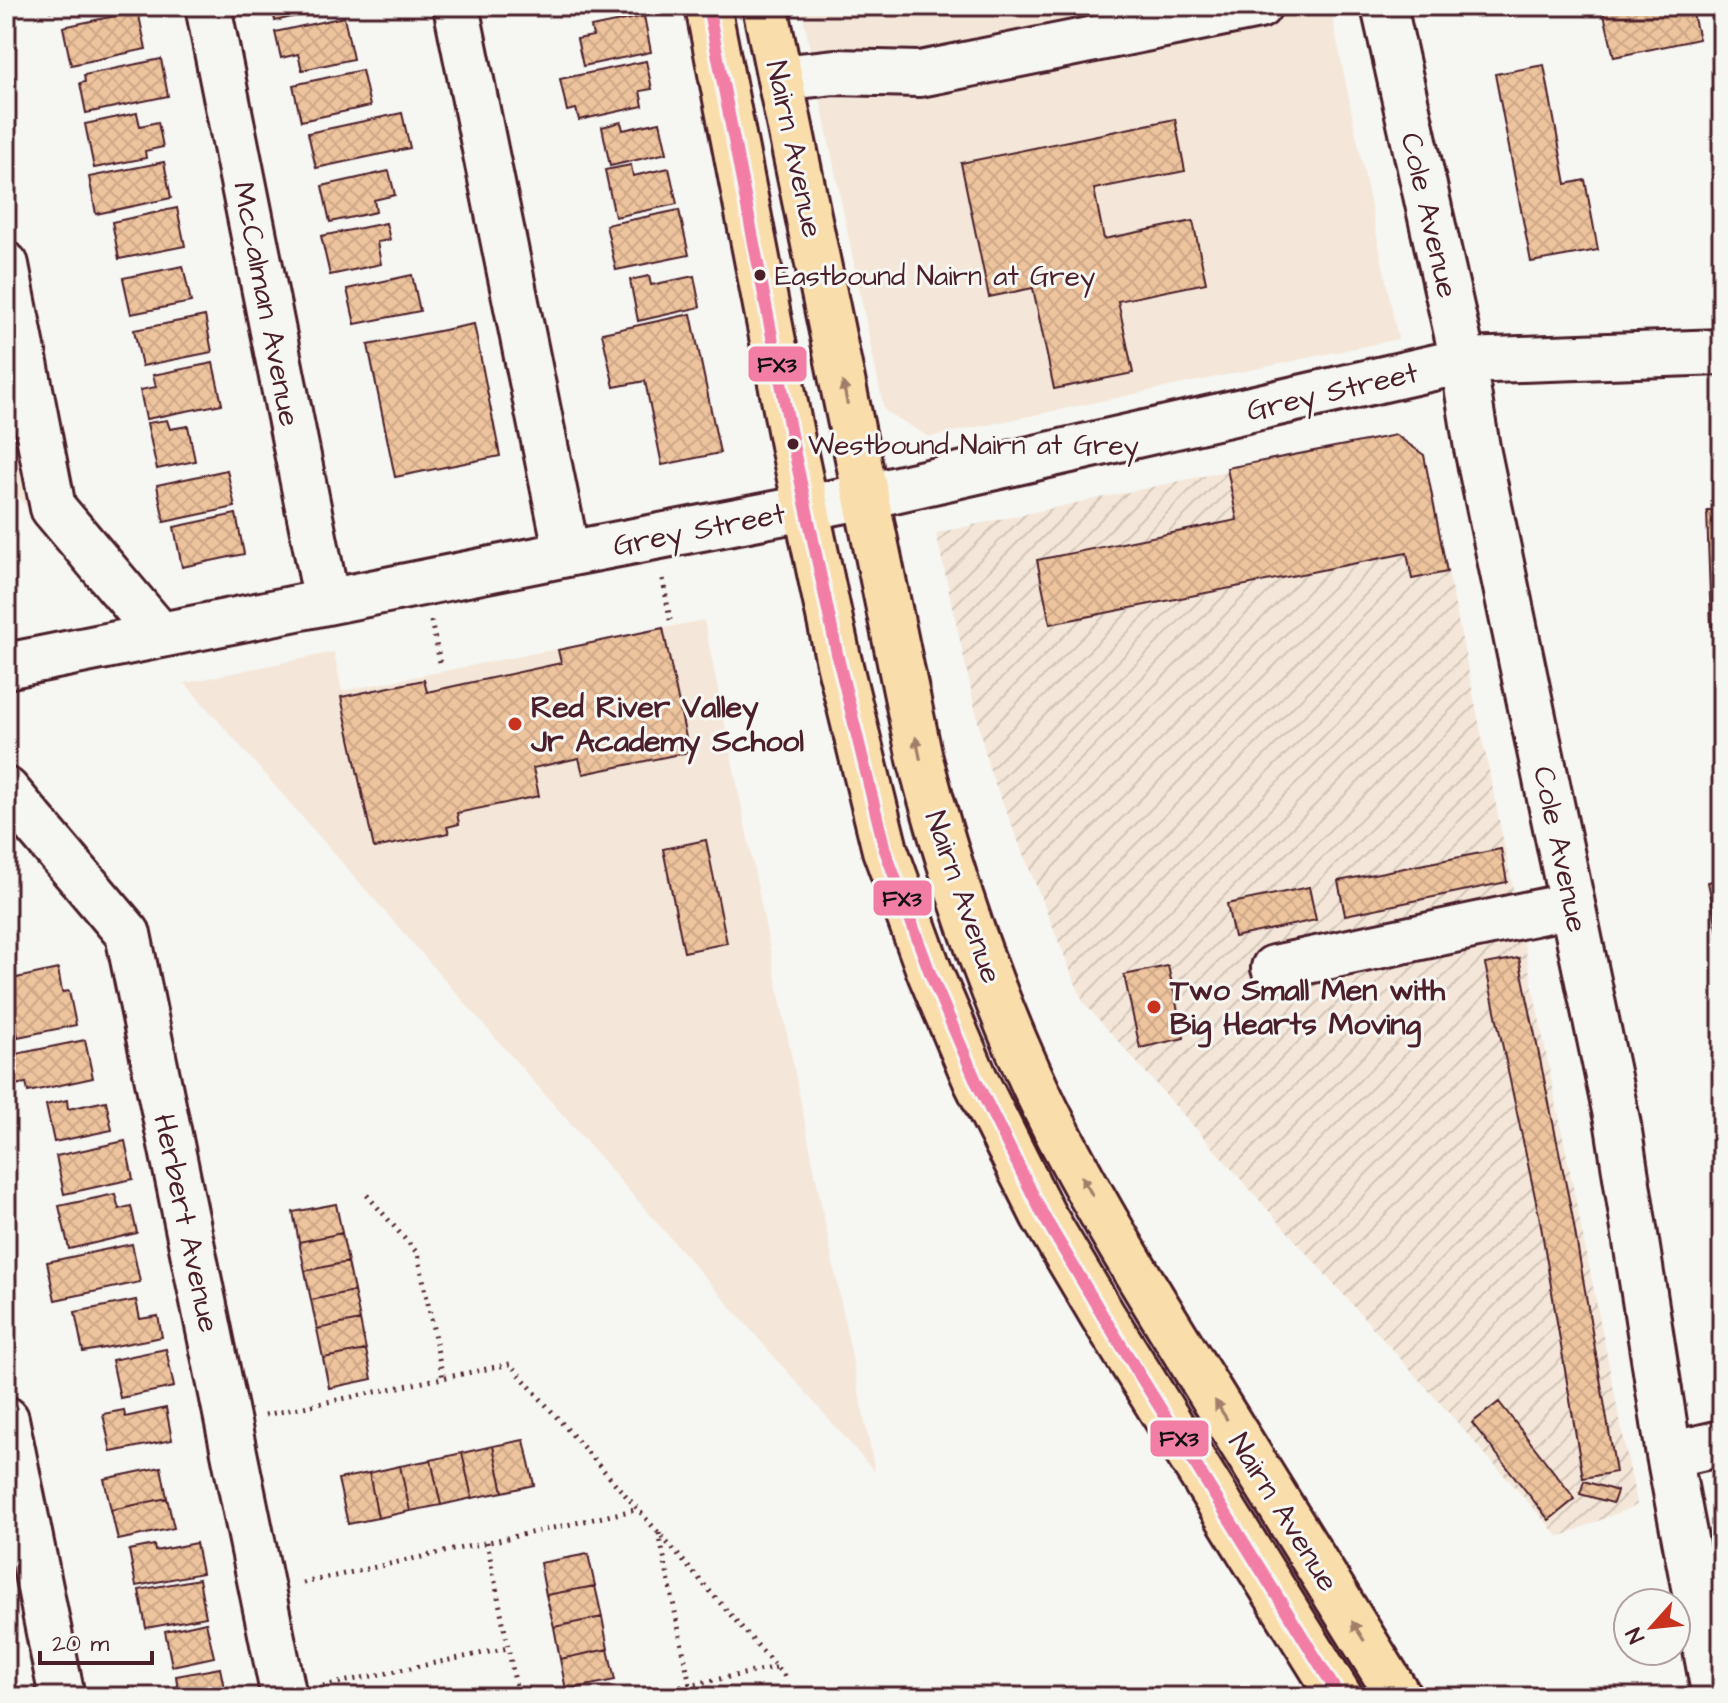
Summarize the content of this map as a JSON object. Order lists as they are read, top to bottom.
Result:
{
  "streets": {
    "main road": ["Nairn Avenue"],
    "street": [
      "Cole Avenue",
      "McCalman Avenue",
      "Grey Street",
      "Herbert Avenue"
    ]
  },
  "crossings": [
    ["Nairn Avenue", "Grey Street"],
    ["Cole Avenue", "Grey Street"],
    ["McCalman Avenue", "Grey Street"]
  ],
  "places": [
    "Eastbound Nairn at Grey",
    "Westbound Nairn at Grey",
    "Red River Valley Jr Academy School",
    "Two Small Men with Big Hearts Moving"
  ],
  "lines": ["transit line FX3"],
  "scale_bar": "20 m",
  "north": "bottom left"
}
